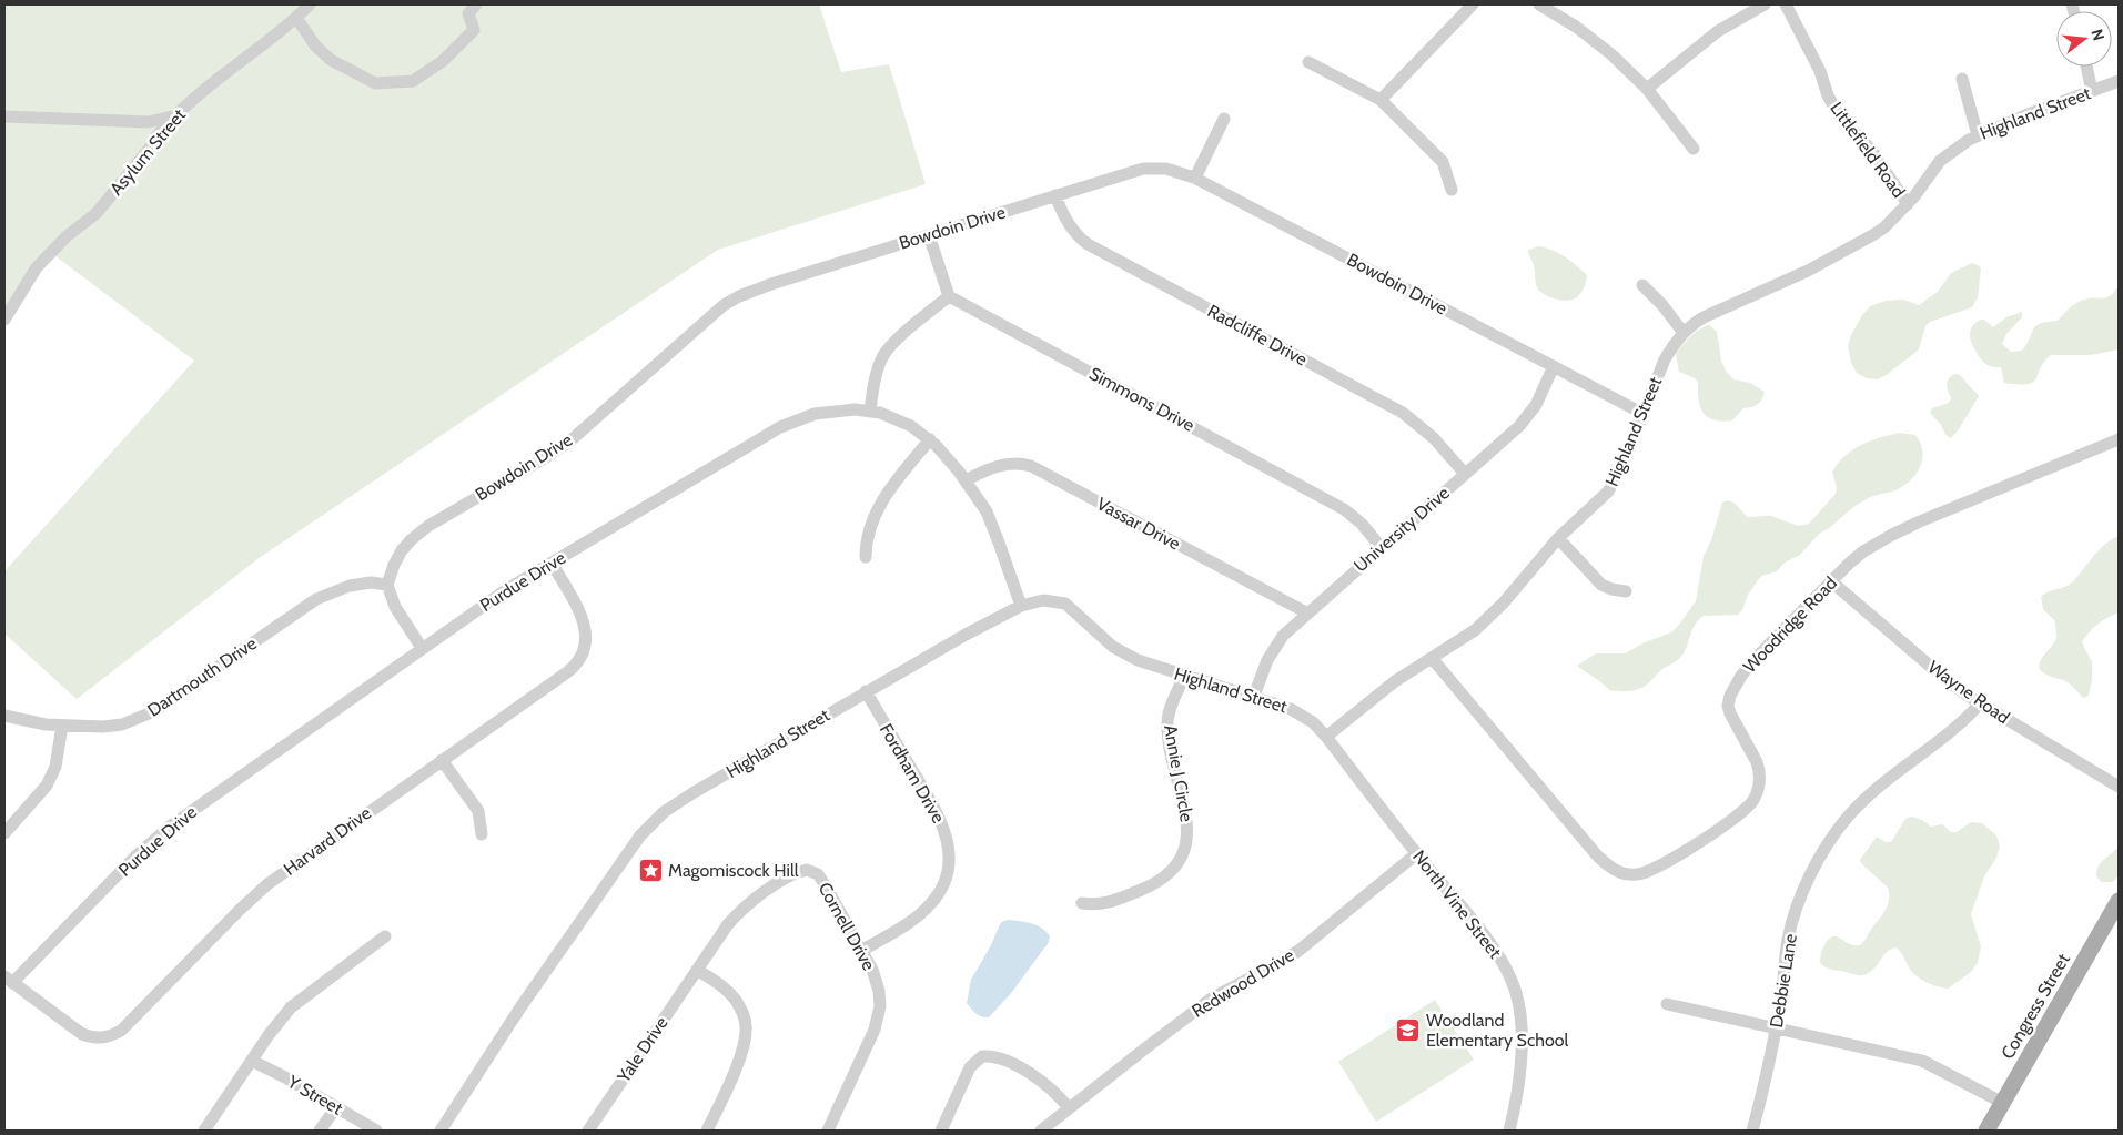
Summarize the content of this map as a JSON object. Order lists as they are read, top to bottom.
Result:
{
  "streets": {
    "main road": ["Congress Street"],
    "street": [
      "Highland Street",
      "Littlefield Road",
      "Asylum Street",
      "Bowdoin Drive",
      "Radcliffe Drive",
      "Simmons Drive",
      "Vassar Drive",
      "University Drive",
      "Purdue Drive",
      "Woodridge Road",
      "Dartmouth Drive",
      "Wayne Road",
      "Fordham Drive",
      "Annie J Circle",
      "Harvard Drive",
      "North Vine Street",
      "Cornell Drive",
      "Debbie Lane",
      "Redwood Drive",
      "Yale Drive",
      "Y Street"
    ]
  },
  "crossings": [
    ["Highland Street", "Littlefield Road"],
    ["Highland Street", "Bowdoin Drive"],
    ["Highland Street", "University Drive"],
    ["Highland Street", "Purdue Drive"],
    ["Highland Street", "Woodridge Road"],
    ["Highland Street", "Fordham Drive"],
    ["Highland Street", "Annie J Circle"],
    ["Highland Street", "North Vine Street"],
    ["Bowdoin Drive", "Radcliffe Drive"],
    ["Bowdoin Drive", "University Drive"],
    ["Bowdoin Drive", "Dartmouth Drive"],
    ["Radcliffe Drive", "University Drive"],
    ["Simmons Drive", "University Drive"],
    ["Vassar Drive", "University Drive"],
    ["Vassar Drive", "Purdue Drive"],
    ["Purdue Drive", "Harvard Drive"],
    ["Woodridge Road", "Wayne Road"],
    ["Wayne Road", "Debbie Lane"],
    ["Fordham Drive", "Cornell Drive"],
    ["North Vine Street", "Redwood Drive"],
    ["Cornell Drive", "Yale Drive"]
  ],
  "places": {
    "place": ["Magomiscock Hill"],
    "school or university": ["Woodland Elementary School"]
  },
  "north": "right"
}
